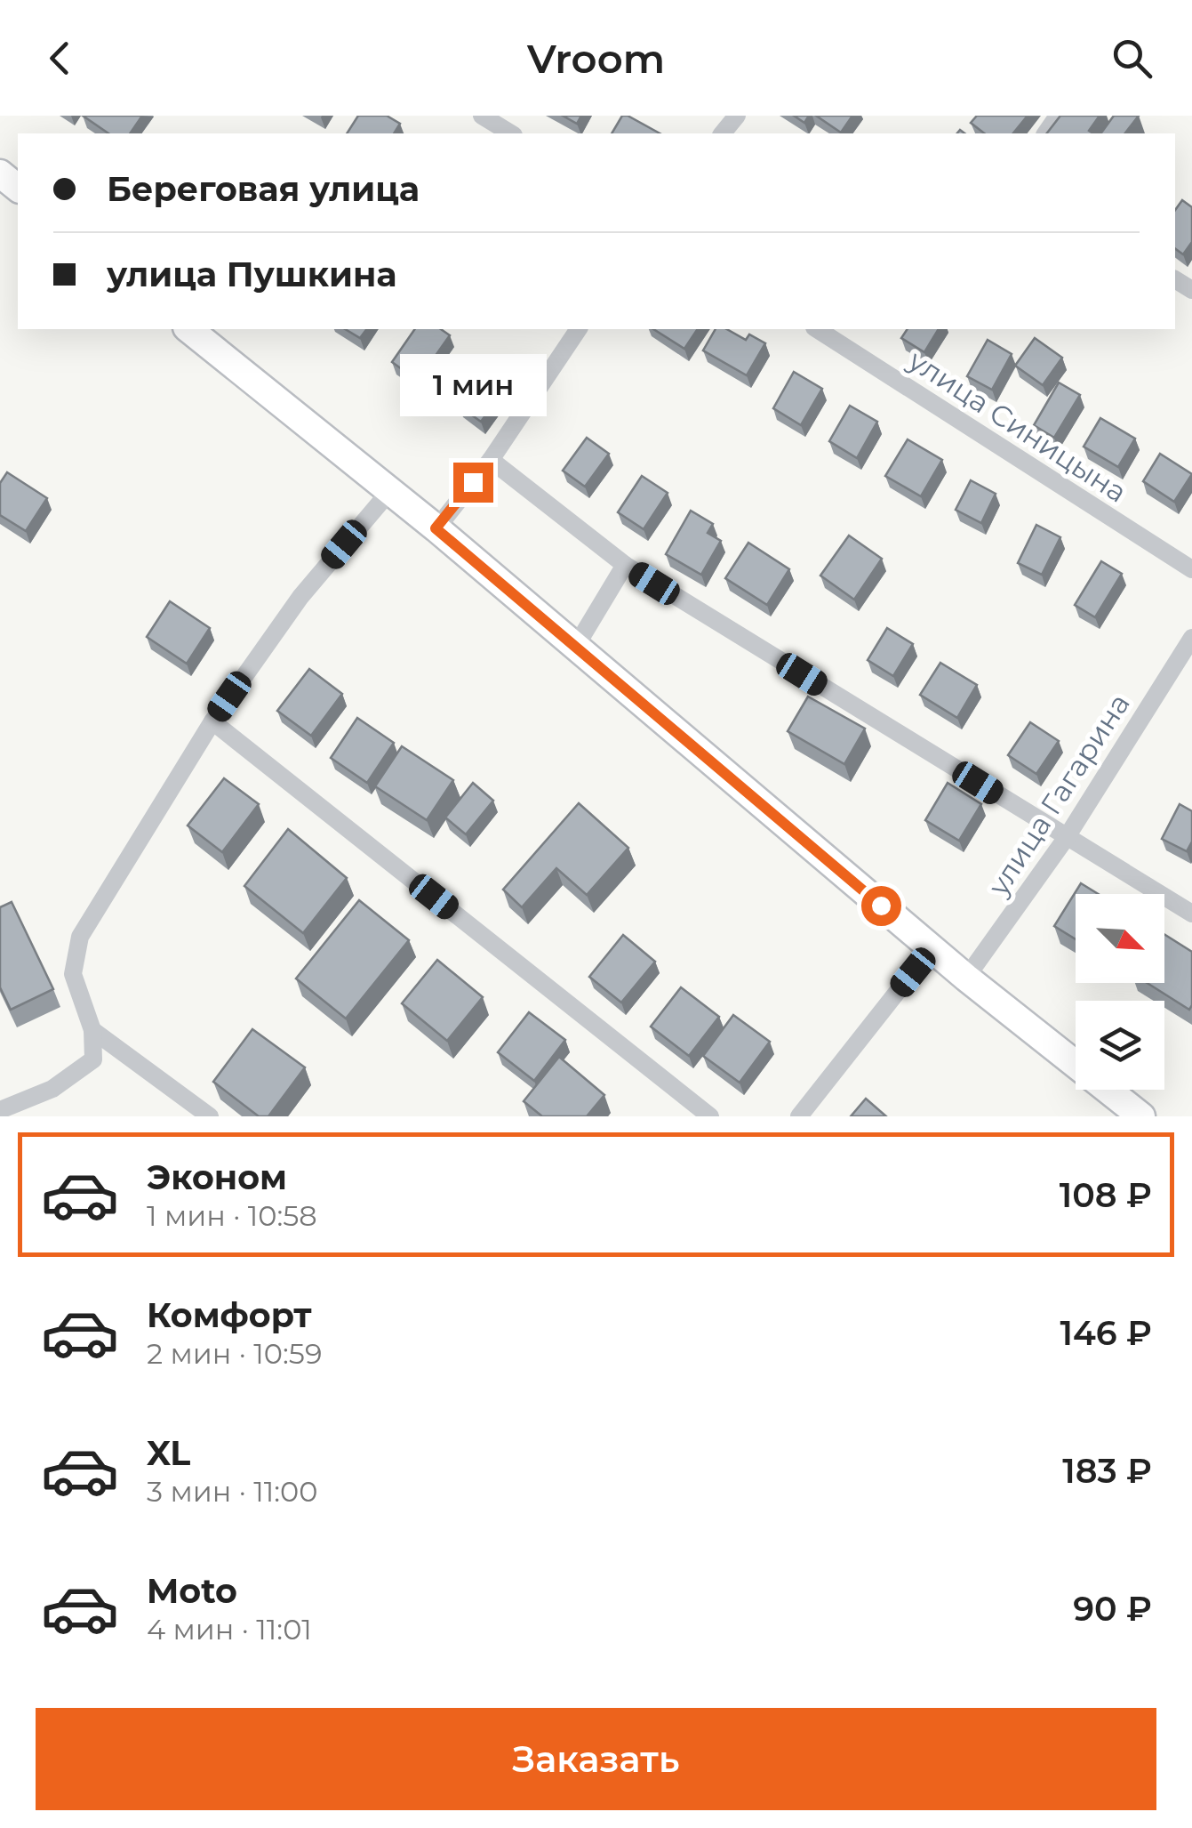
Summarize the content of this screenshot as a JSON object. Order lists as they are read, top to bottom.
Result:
{
  "streets": {
    "street": ["улица Синицына", "улица Гагарина"]
  },
  "north": "bottom right",
  "page": {
    "header": "Vroom",
    "banner": ["Береговая улица", "улица Пушкина"],
    "bubble": "1 мин",
    "list": [
      {
        "name": "Эконом",
        "note": "1 мин · 10:58",
        "value": "108 ₽"
      },
      {
        "name": "Комфорт",
        "note": "2 мин · 10:59",
        "value": "146 ₽"
      },
      {
        "name": "XL",
        "note": "3 мин · 11:00",
        "value": "183 ₽"
      },
      {
        "name": "Moto",
        "note": "4 мин · 11:01",
        "value": "90 ₽"
      }
    ],
    "buttons": "Заказать"
  }
}
